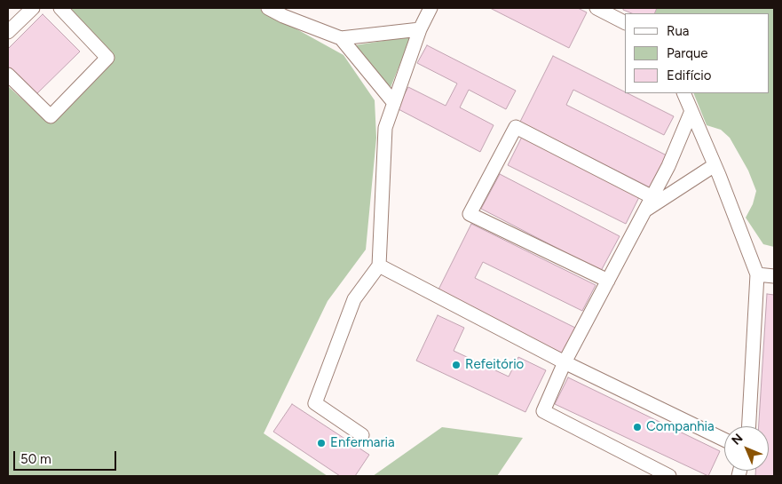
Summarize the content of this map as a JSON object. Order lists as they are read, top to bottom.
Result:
{
  "places": ["Refeitório", "Companhia", "Enfermaria"],
  "legend": ["Rua", "Parque", "Edifício"],
  "scale_bar": "50 m",
  "north": "top left"
}
